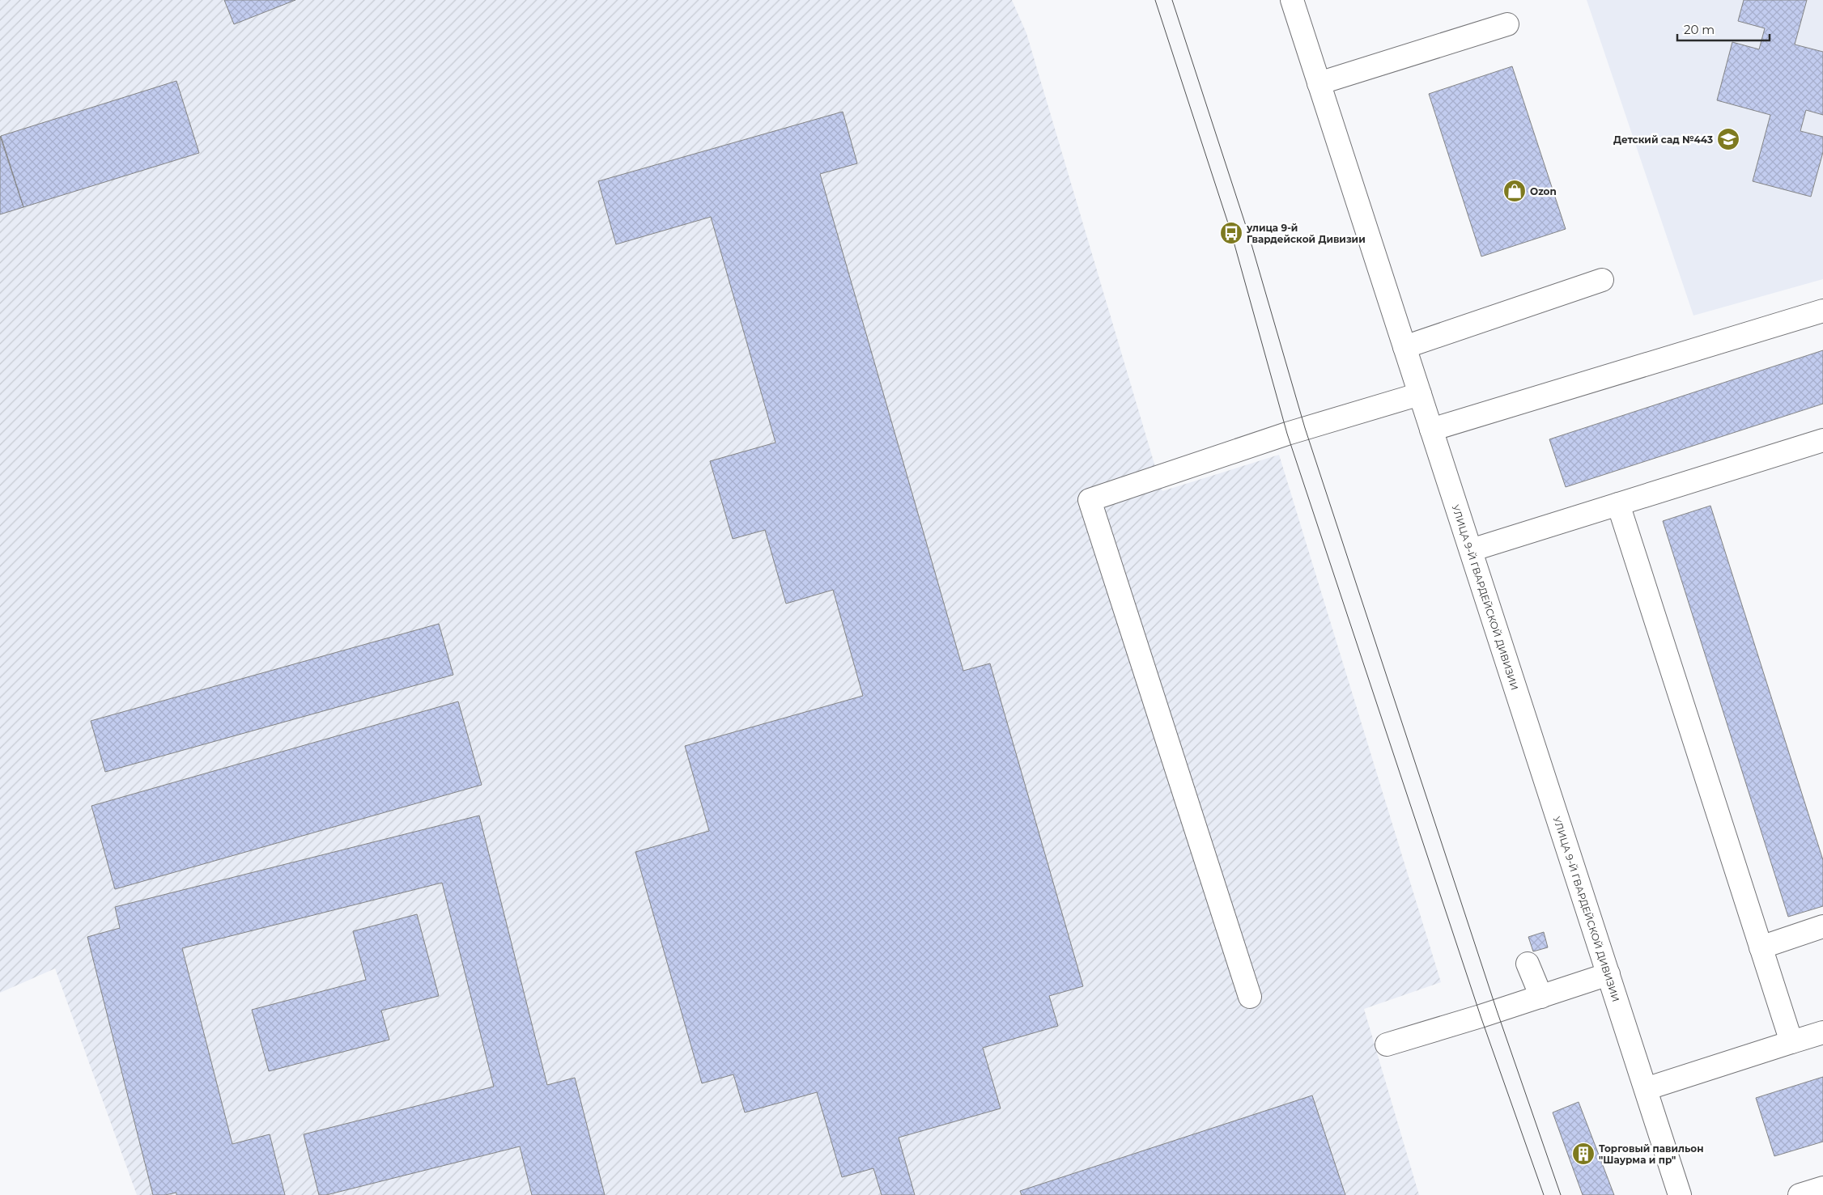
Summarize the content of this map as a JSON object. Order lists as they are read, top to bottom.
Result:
{
  "streets": {
    "street": ["УЛИЦА 9-Й ГВАРДЕЙСКОЙ ДИВИЗИИ"]
  },
  "places": {
    "school or university": ["Детский сад №443"],
    "shop": ["Ozon"],
    "bus stop": ["улица 9-й Гвардейской Дивизии"],
    "building": ["Торговый павильон \"Шаурма и пр\""]
  },
  "scale_bar": "20 m"
}
